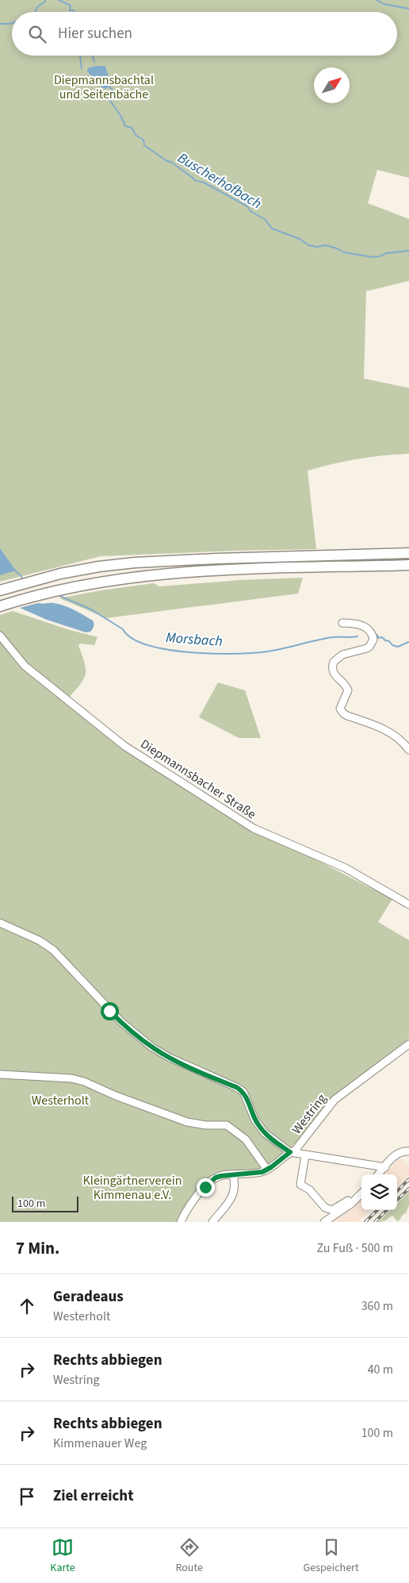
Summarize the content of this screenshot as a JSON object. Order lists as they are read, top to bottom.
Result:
{
  "streets": {
    "street": ["Diepmannsbacher Straße", "Westring"]
  },
  "water": ["Buscherhofbach", "Morsbach"],
  "parks": ["Diepmannsbachtal und Seitenbäche", "Westerholt", "Kleingärtnerverein Kimmenau e.V."],
  "scale_bar": "100 m",
  "north": "top right",
  "page": {
    "search": "Hier suchen",
    "scale": "100 m",
    "heading": ["7 Min.", "Zu Fuß · 500 m"],
    "list": [
      ["Geradeaus", "Westerholt", "360 m"],
      ["Rechts abbiegen", "Westring", "40 m"],
      ["Rechts abbiegen", "Kimmenauer Weg", "100 m"],
      "Ziel erreicht"
    ],
    "nav": ["Karte", "Route", "Gespeichert"]
  }
}
